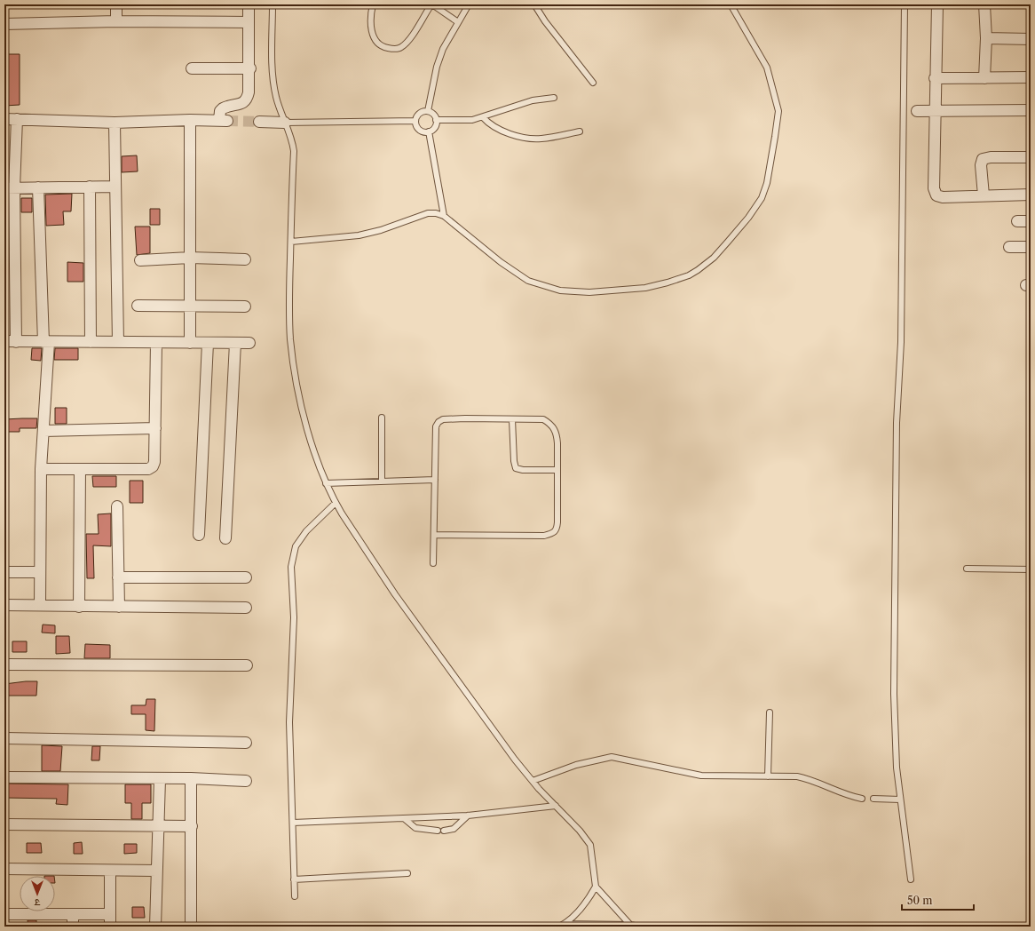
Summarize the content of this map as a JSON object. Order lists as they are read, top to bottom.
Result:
{
  "scale_bar": "50 m",
  "north": "bottom"
}
